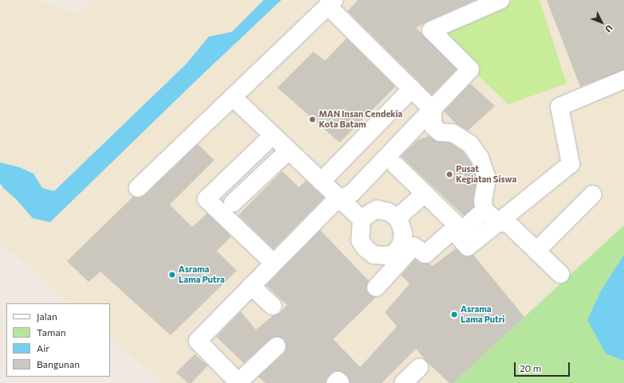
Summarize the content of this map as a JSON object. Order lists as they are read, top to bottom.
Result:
{
  "places": [
    "MAN Insan Cendekia Kota Batam",
    "Pusat Kegiatan Siswa",
    "Asrama Lama Putra",
    "Asrama Lama Putri"
  ],
  "legend": [
    "Jalan",
    "Taman",
    "Air",
    "Bangunan"
  ],
  "scale_bar": "20 m",
  "north": "bottom right"
}
